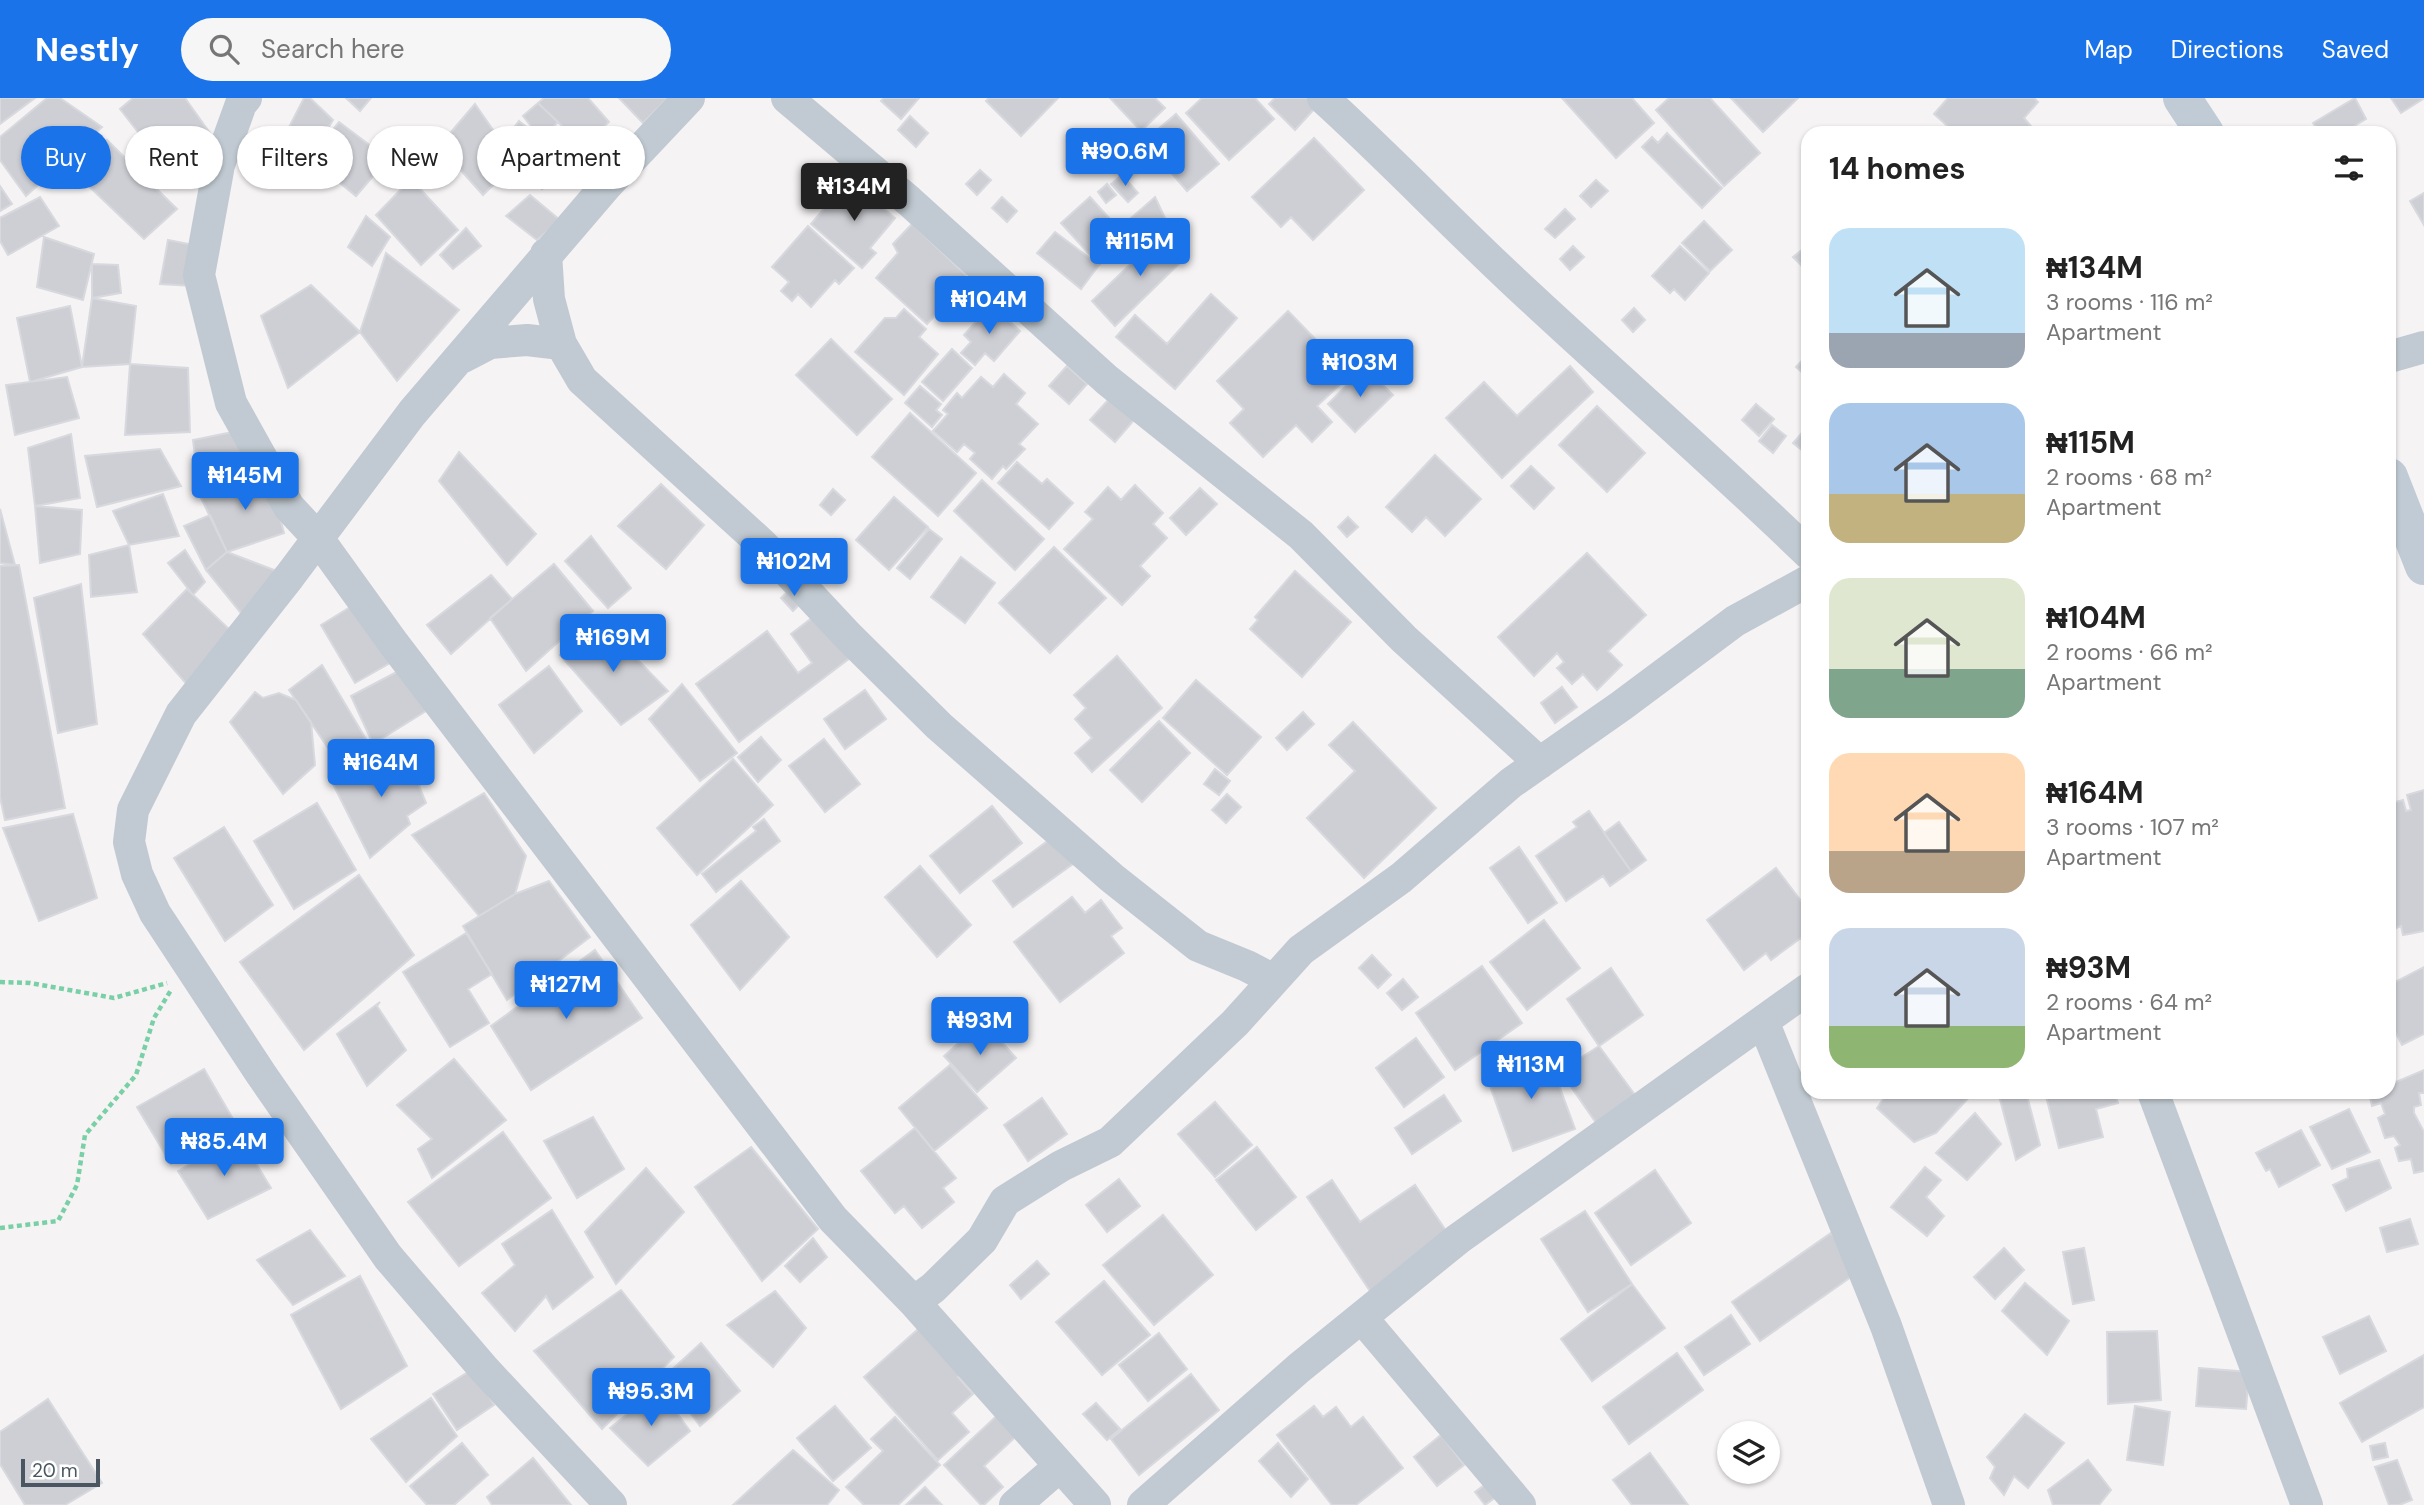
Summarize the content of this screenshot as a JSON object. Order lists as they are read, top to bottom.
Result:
{
  "scale_bar": "20 m",
  "page": {
    "header": "Nestly",
    "search": "Search here",
    "nav": ["Map", "Directions", "Saved"],
    "chip": [
      "Buy",
      "Rent",
      "Filters",
      "New",
      "Apartment"
    ],
    "heading": "14 homes",
    "price": [
      "₦90.6M",
      "₦134M",
      "₦115M",
      "₦104M",
      "₦103M",
      "₦145M",
      "₦102M",
      "₦169M",
      "₦164M",
      "₦127M",
      "₦93M",
      "₦113M",
      "₦85.4M",
      "₦95.3M"
    ],
    "list": [
      {
        "name": "₦134M",
        "note": "3 rooms · 116 m² · Apartment"
      },
      {
        "name": "₦115M",
        "note": "2 rooms · 68 m² · Apartment"
      },
      {
        "name": "₦104M",
        "note": "2 rooms · 66 m² · Apartment"
      },
      {
        "name": "₦164M",
        "note": "3 rooms · 107 m² · Apartment"
      },
      {
        "name": "₦93M",
        "note": "2 rooms · 64 m² · Apartment"
      }
    ],
    "scale": "20 m"
  }
}
